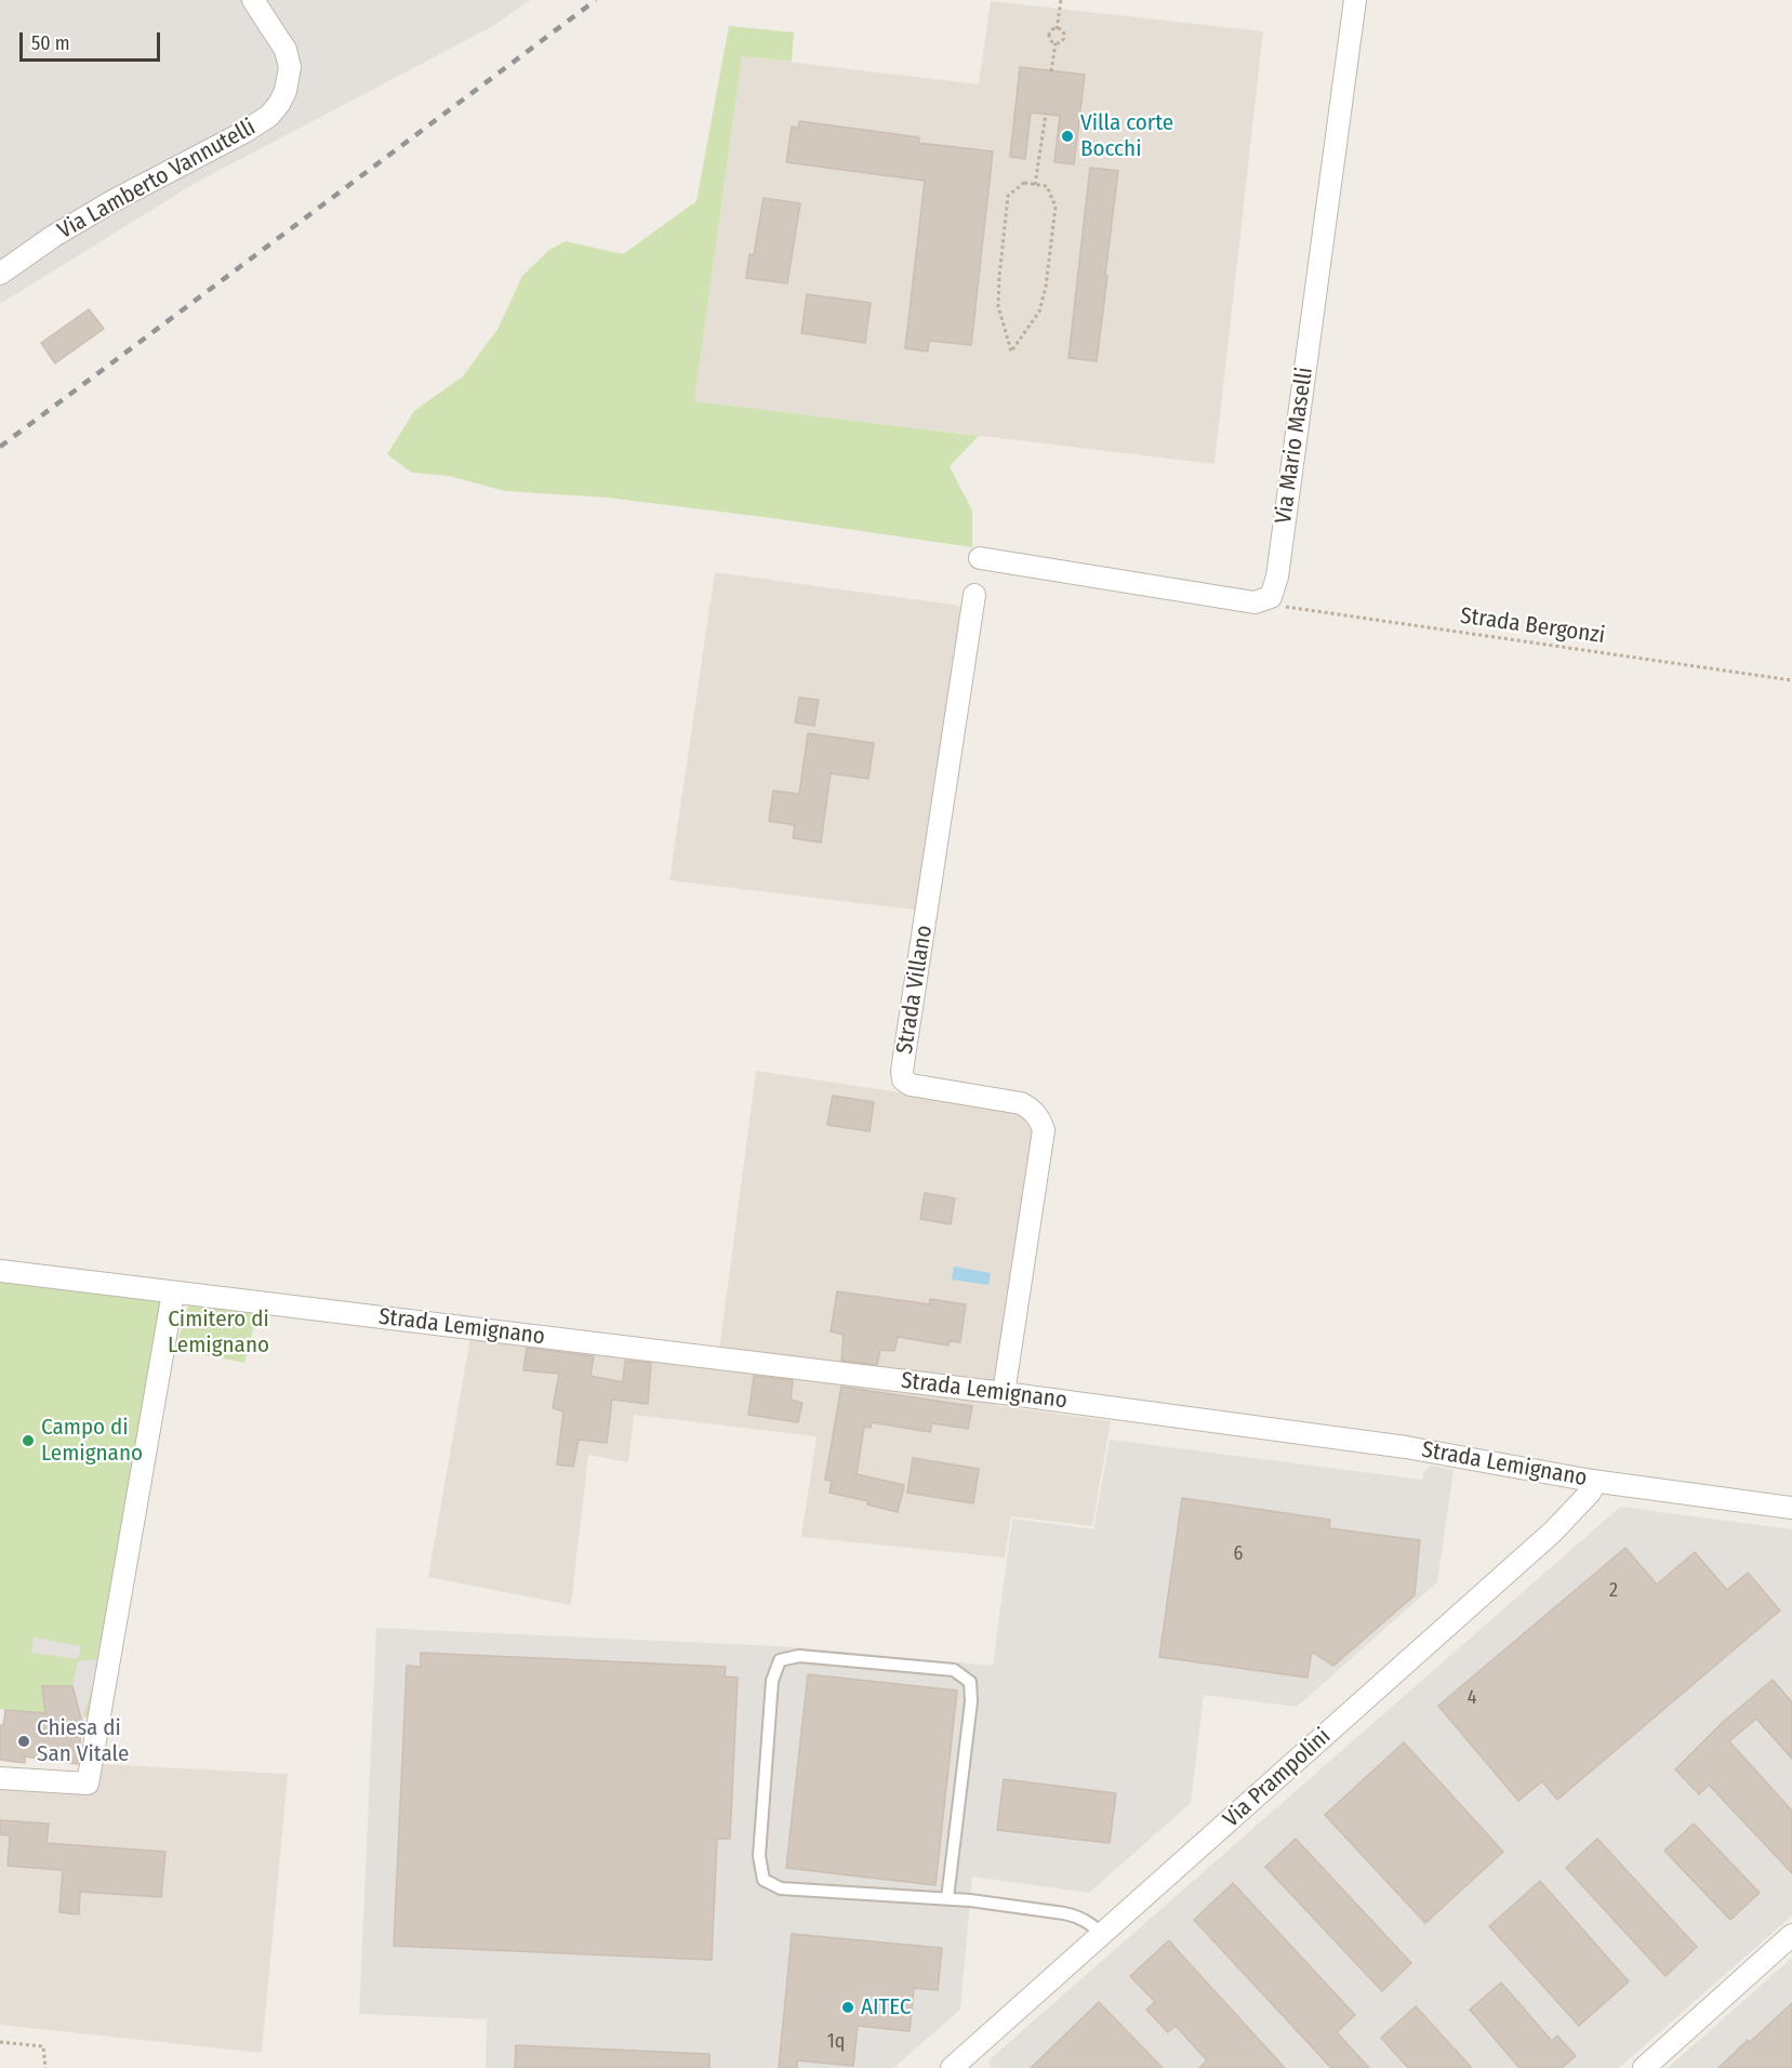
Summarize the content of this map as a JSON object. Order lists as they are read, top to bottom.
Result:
{
  "streets": {
    "street": [
      "Via Lamberto Vannutelli",
      "Via Mario Maselli",
      "Strada Villano",
      "Strada Lemignano",
      "Via Prampolini"
    ],
    "path": ["Strada Bergonzi"]
  },
  "crossings": [
    ["Via Mario Maselli", "Strada Bergonzi"],
    ["Strada Villano", "Strada Lemignano"],
    ["Strada Lemignano", "Via Prampolini"]
  ],
  "parks": ["Cimitero di Lemignano"],
  "places": [
    "Villa corte Bocchi",
    "Campo di Lemignano",
    "Chiesa di San Vitale",
    "AITEC"
  ],
  "house_numbers": [
    "6",
    "2",
    "4",
    "1q"
  ],
  "scale_bar": "50 m"
}
